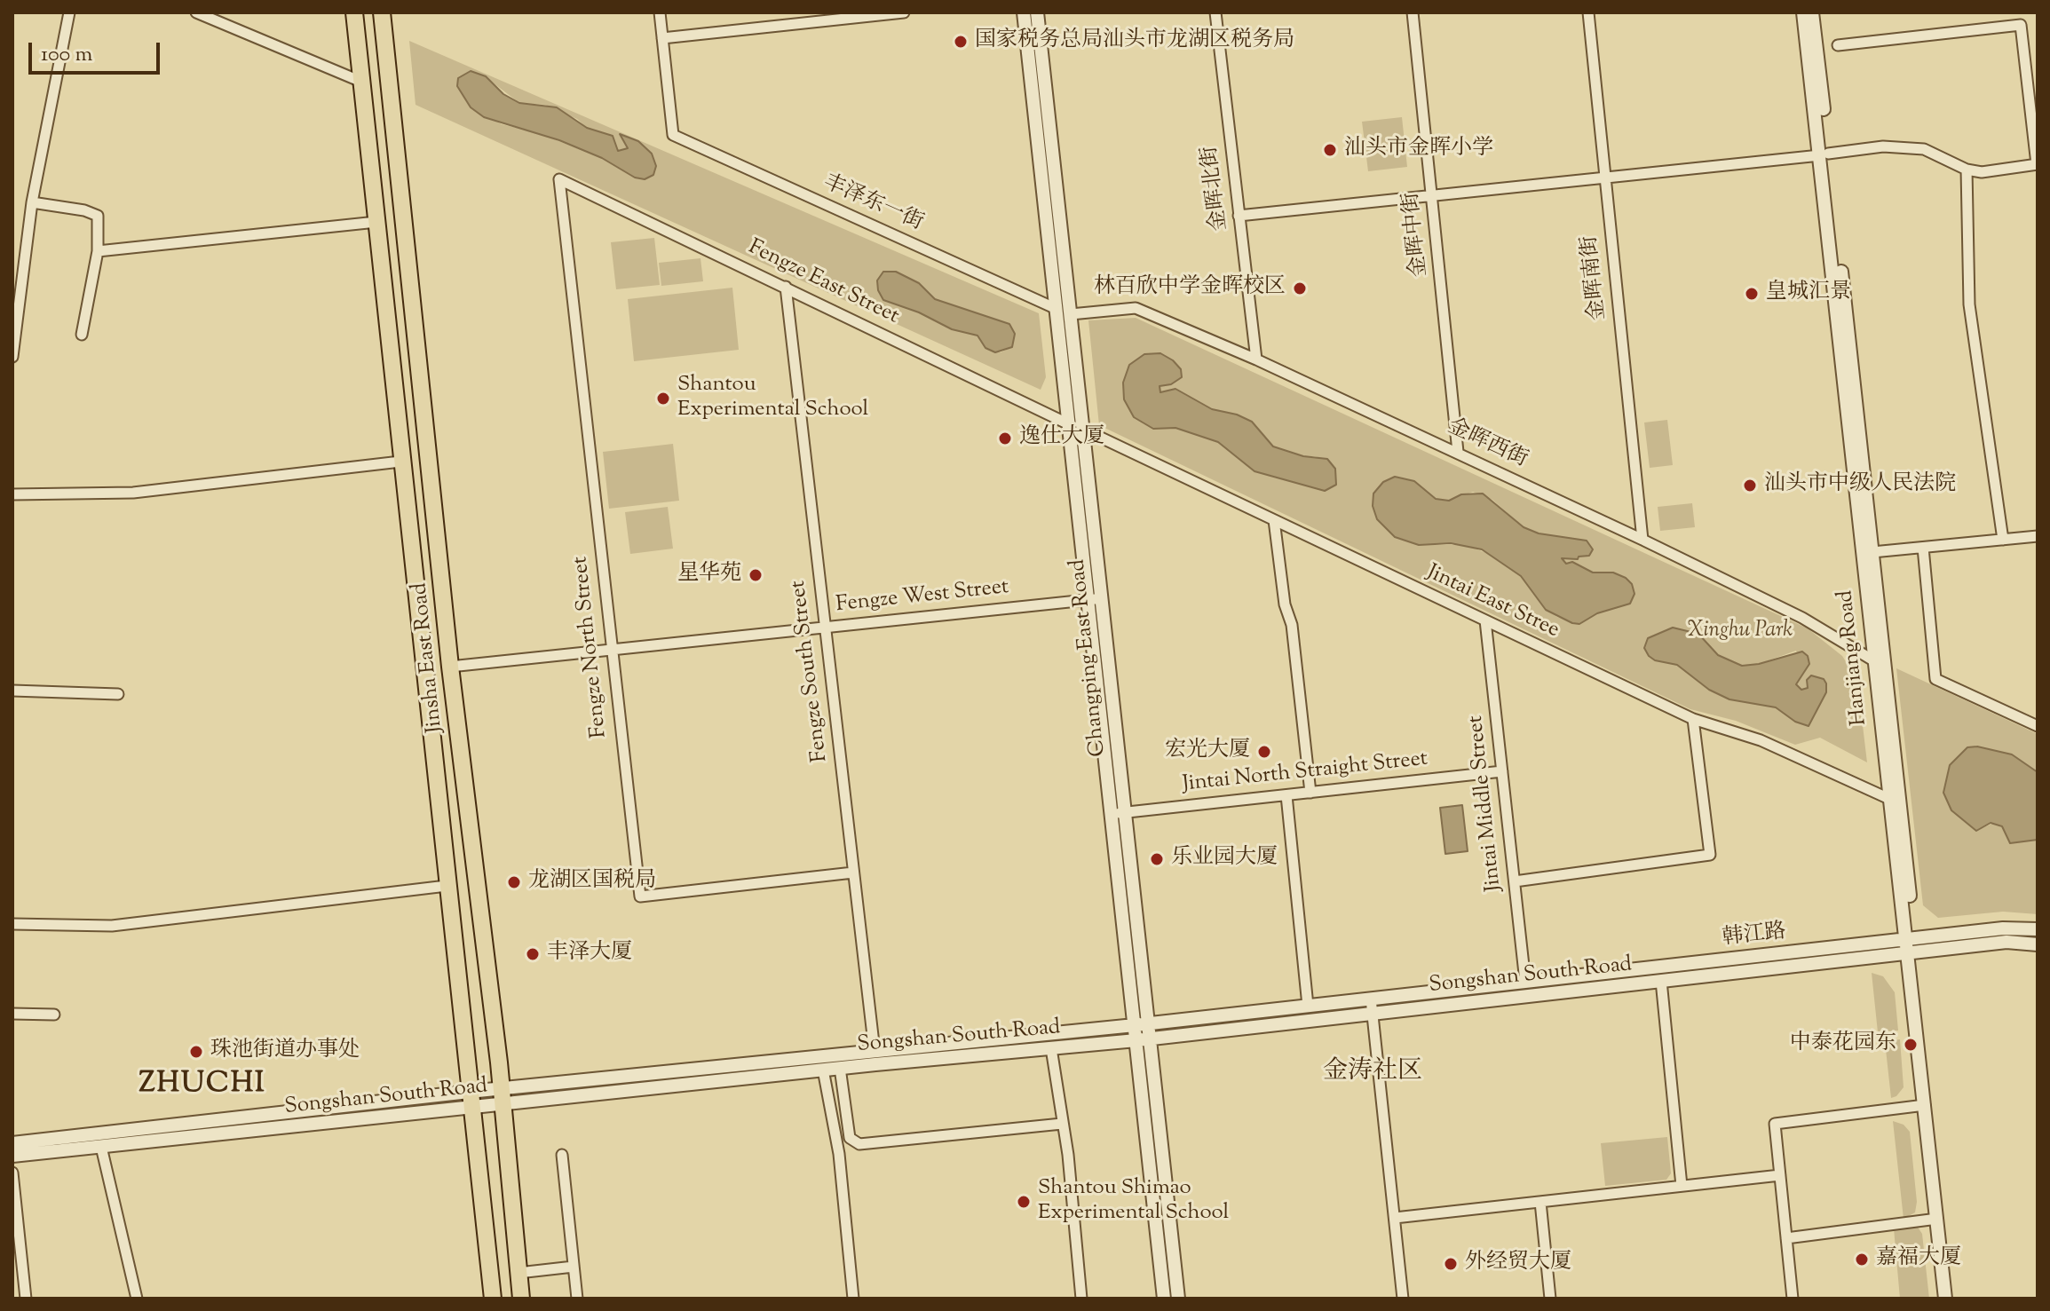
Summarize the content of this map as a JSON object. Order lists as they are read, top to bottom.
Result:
{
  "streets": {
    "main road": ["Jinsha East Road"],
    "street": [
      "金晖北街",
      "丰泽东一街",
      "金晖中街",
      "金晖南街",
      "Fengze East Street",
      "金晖西街",
      "Fengze West Street",
      "Jintai East Stree",
      "Fengze North Street",
      "Changping East Road",
      "Hanjiang Road",
      "Fengze South Street",
      "Jintai North Straight Street",
      "Jintai Middle Street",
      "韩江路",
      "Songshan South Road"
    ]
  },
  "crossings": [
    ["金晖北街", "金晖西街"],
    ["丰泽东一街", "Changping East Road"],
    ["金晖中街", "金晖西街"],
    ["金晖南街", "金晖西街"],
    ["Fengze East Street", "Fengze North Street"],
    ["Fengze East Street", "Changping East Road"],
    ["Fengze East Street", "Fengze South Street"],
    ["金晖西街", "Changping East Road"],
    ["金晖西街", "Hanjiang Road"],
    ["Fengze West Street", "Fengze North Street"],
    ["Fengze West Street", "Jinsha East Road"],
    ["Fengze West Street", "Changping East Road"],
    ["Fengze West Street", "Fengze South Street"],
    ["Jintai East Stree", "Changping East Road"],
    ["Jintai East Stree", "Hanjiang Road"],
    ["Jintai East Stree", "Jintai Middle Street"],
    ["Fengze North Street", "Fengze South Street"],
    ["Jinsha East Road", "Songshan South Road"],
    ["Changping East Road", "Jintai North Straight Street"],
    ["Changping East Road", "Songshan South Road"],
    ["Hanjiang Road", "韩江路"],
    ["Hanjiang Road", "Songshan South Road"],
    ["Fengze South Street", "Songshan South Road"],
    ["Jintai North Straight Street", "Jintai Middle Street"],
    ["Jintai Middle Street", "Songshan South Road"],
    ["韩江路", "Songshan South Road"]
  ],
  "districts": ["金涛社区", "ZHUCHI"],
  "parks": ["Xinghu Park"],
  "places": [
    "国家税务总局汕头市龙湖区税务局",
    "汕头市金晖小学",
    "林百欣中学金晖校区",
    "皇城汇景",
    "Shantou Experimental School",
    "逸仕大厦",
    "汕头市中级人民法院",
    "星华苑",
    "宏光大厦",
    "乐业园大厦",
    "龙湖区国税局",
    "丰泽大厦",
    "中泰花园东",
    "珠池街道办事处",
    "Shantou Shimao Experimental School",
    "嘉福大厦",
    "外经贸大厦"
  ],
  "scale_bar": "100 m"
}
